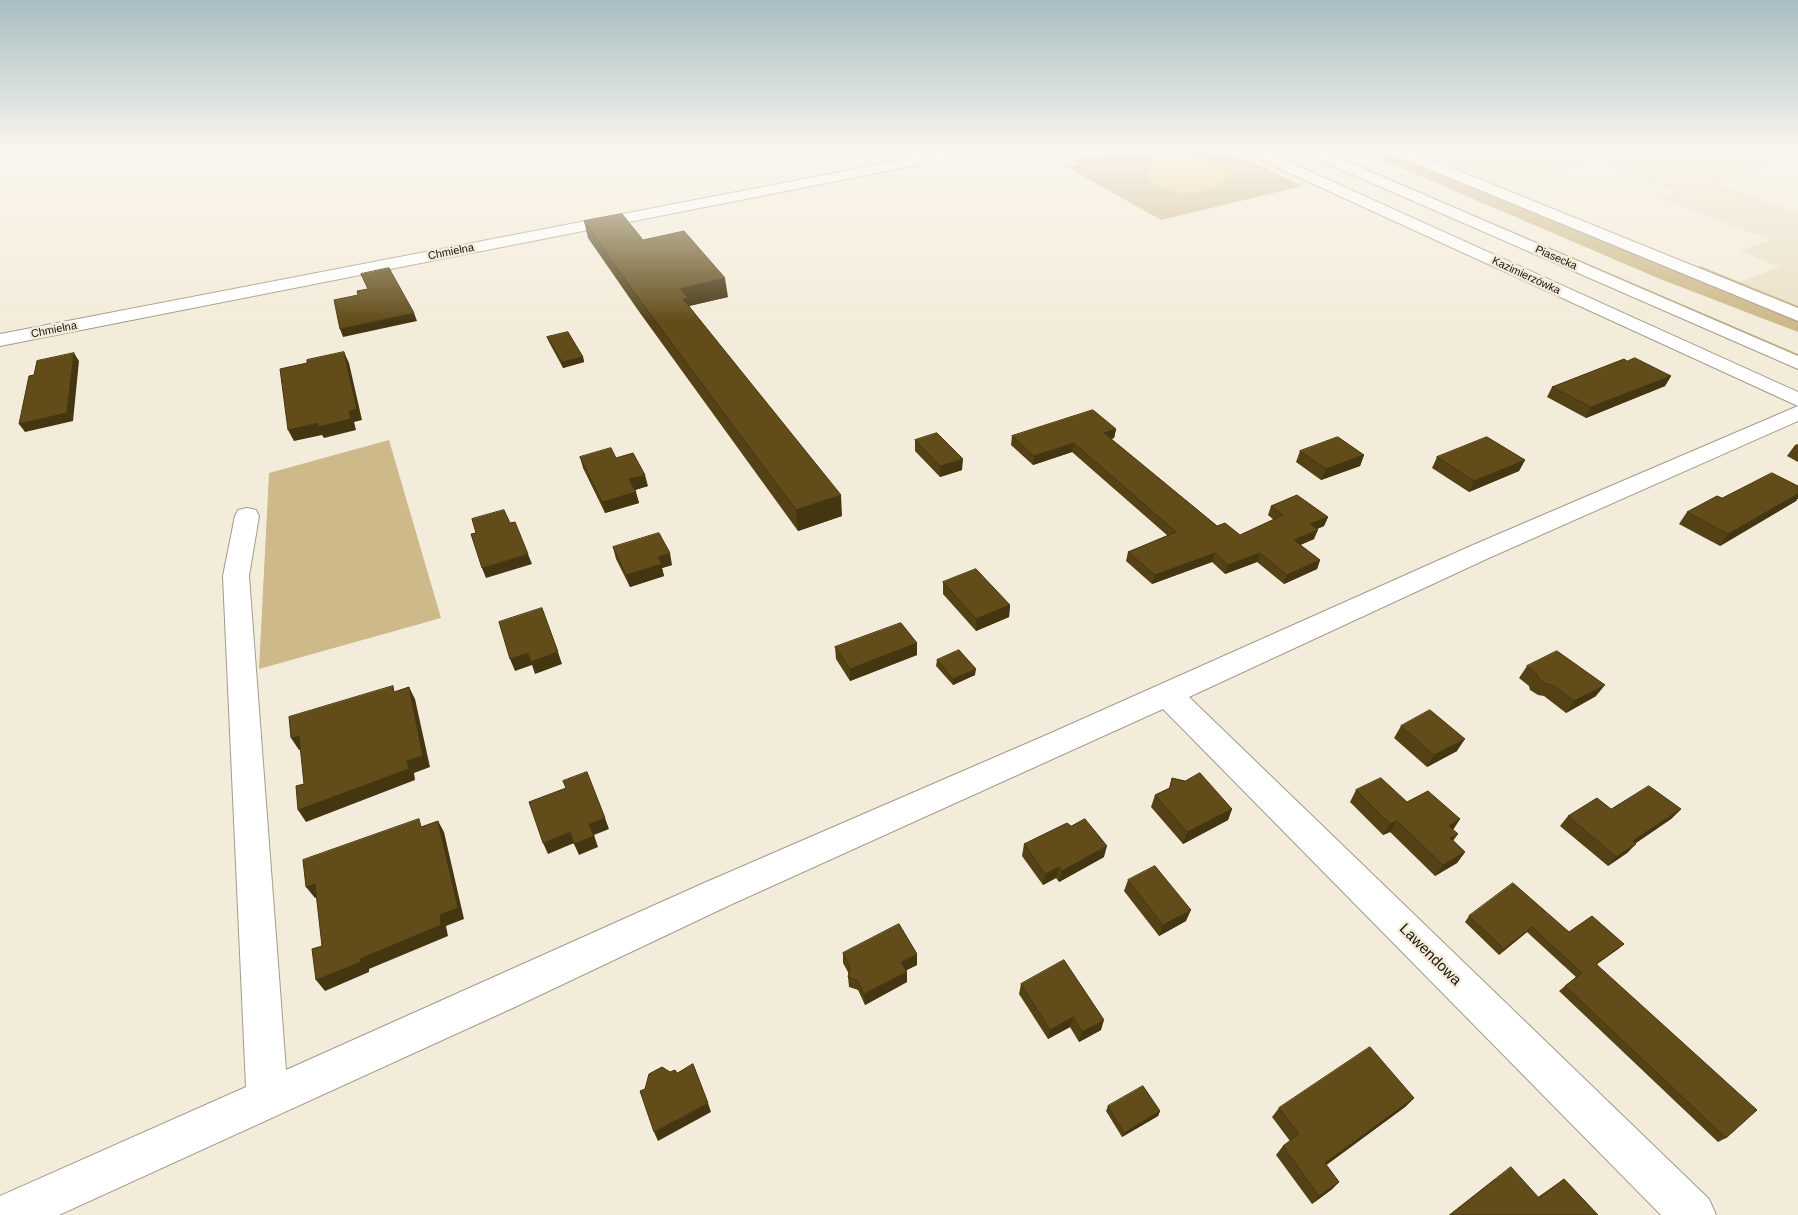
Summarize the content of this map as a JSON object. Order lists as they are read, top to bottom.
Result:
{
  "streets": {
    "main road": [
      "Chmielna",
      "Piasecka",
      "Kazimierzówka",
      "Lawendowa"
    ]
  }
}
